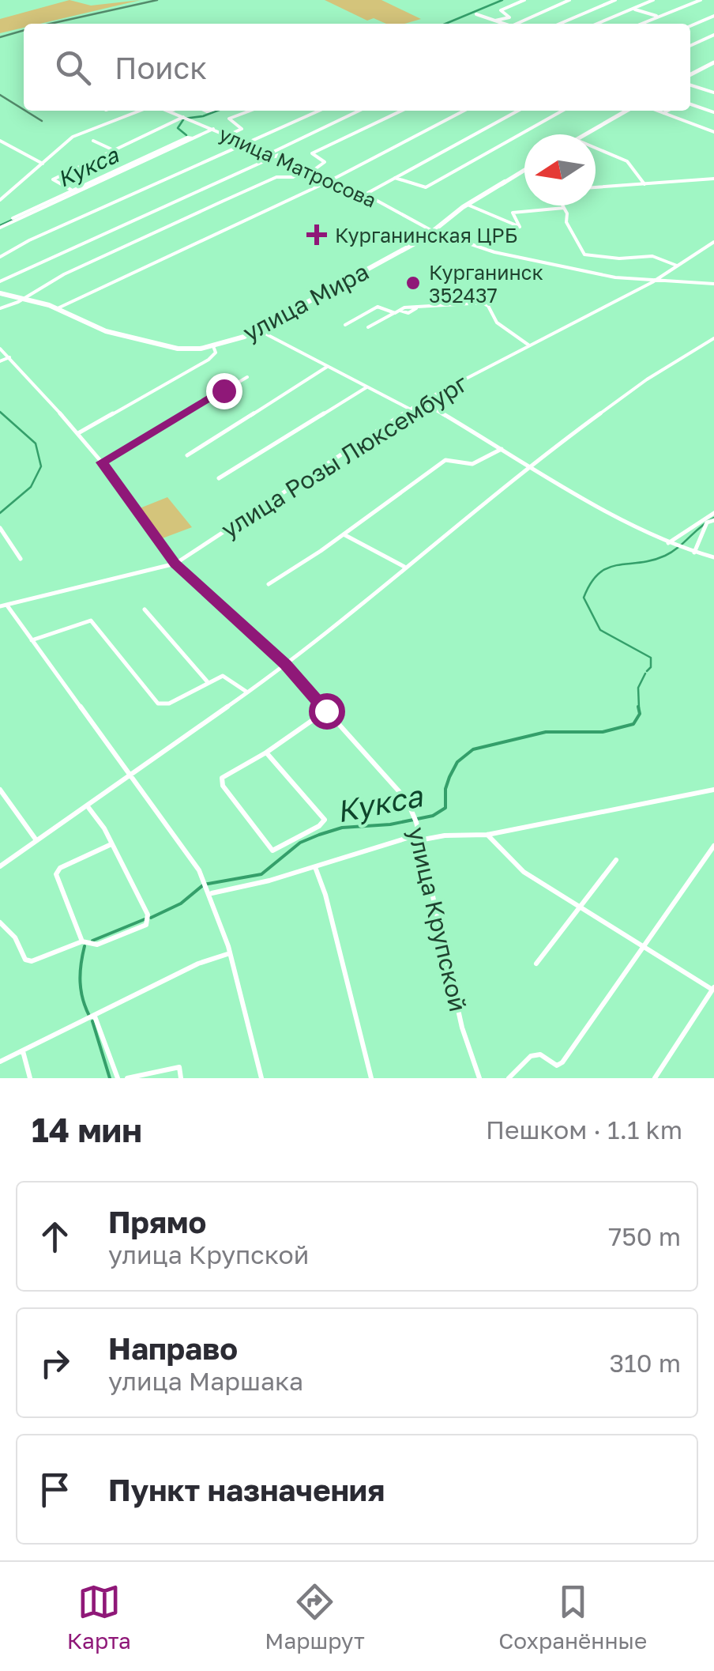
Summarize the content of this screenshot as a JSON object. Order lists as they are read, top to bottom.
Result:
{
  "streets": {
    "main road": ["улица Мира"],
    "street": ["улица Матросова", "улица Розы Люксембург", "улица Крупской"]
  },
  "crossings": [
    ["улица Матросова", "улица Мира"],
    ["улица Матросова", "улица Розы Люксембург"],
    ["улица Мира", "улица Крупской"],
    ["улица Розы Люксембург", "улица Крупской"]
  ],
  "water": ["Кукса"],
  "places": {
    "health": ["Курганинская ЦРБ"],
    "other": ["Курганинск 352437"]
  },
  "north": "left",
  "page": {
    "search": "Поиск",
    "heading": ["14 мин", "Пешком · 1.1 km"],
    "list": [
      ["Прямо", "улица Крупской", "750 m"],
      ["Направо", "улица Маршака", "310 m"],
      "Пункт назначения"
    ],
    "nav": ["Карта", "Маршрут", "Сохранённые"]
  }
}
